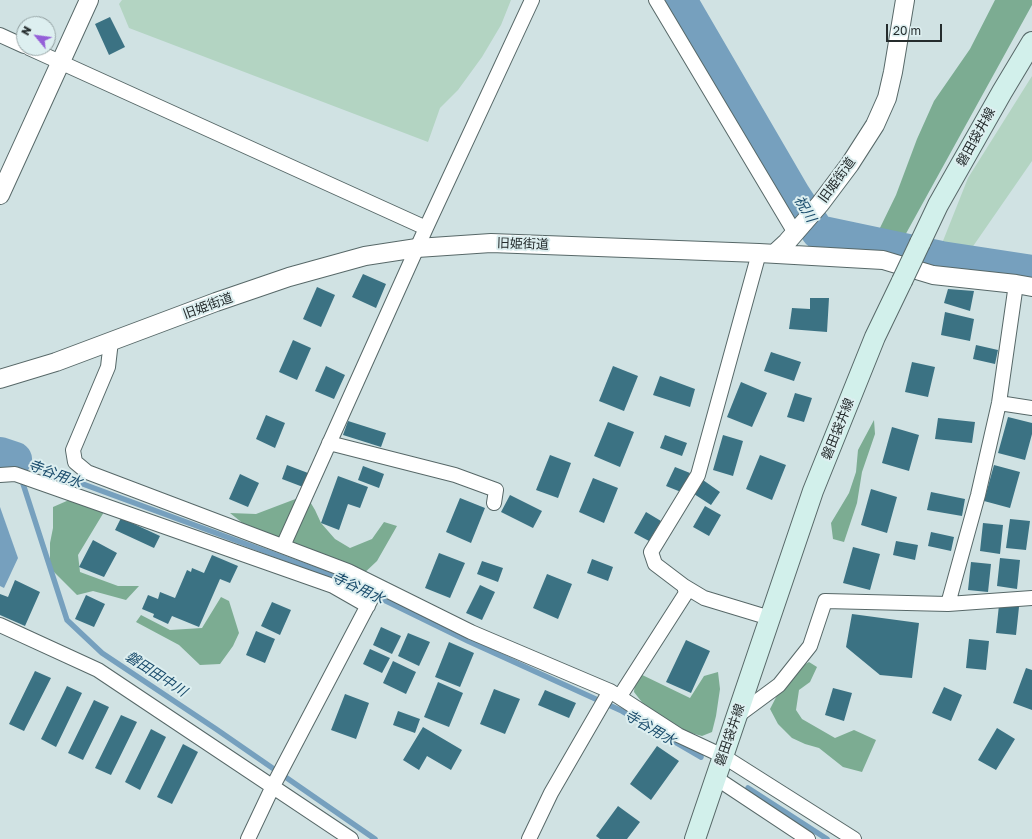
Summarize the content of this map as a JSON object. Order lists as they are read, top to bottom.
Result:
{
  "streets": {
    "main road": ["磐田袋井線"],
    "street": ["旧姫街道"]
  },
  "water": ["祝川", "寺谷用水", "磐田田中川"],
  "scale_bar": "20 m",
  "north": "top left"
}
